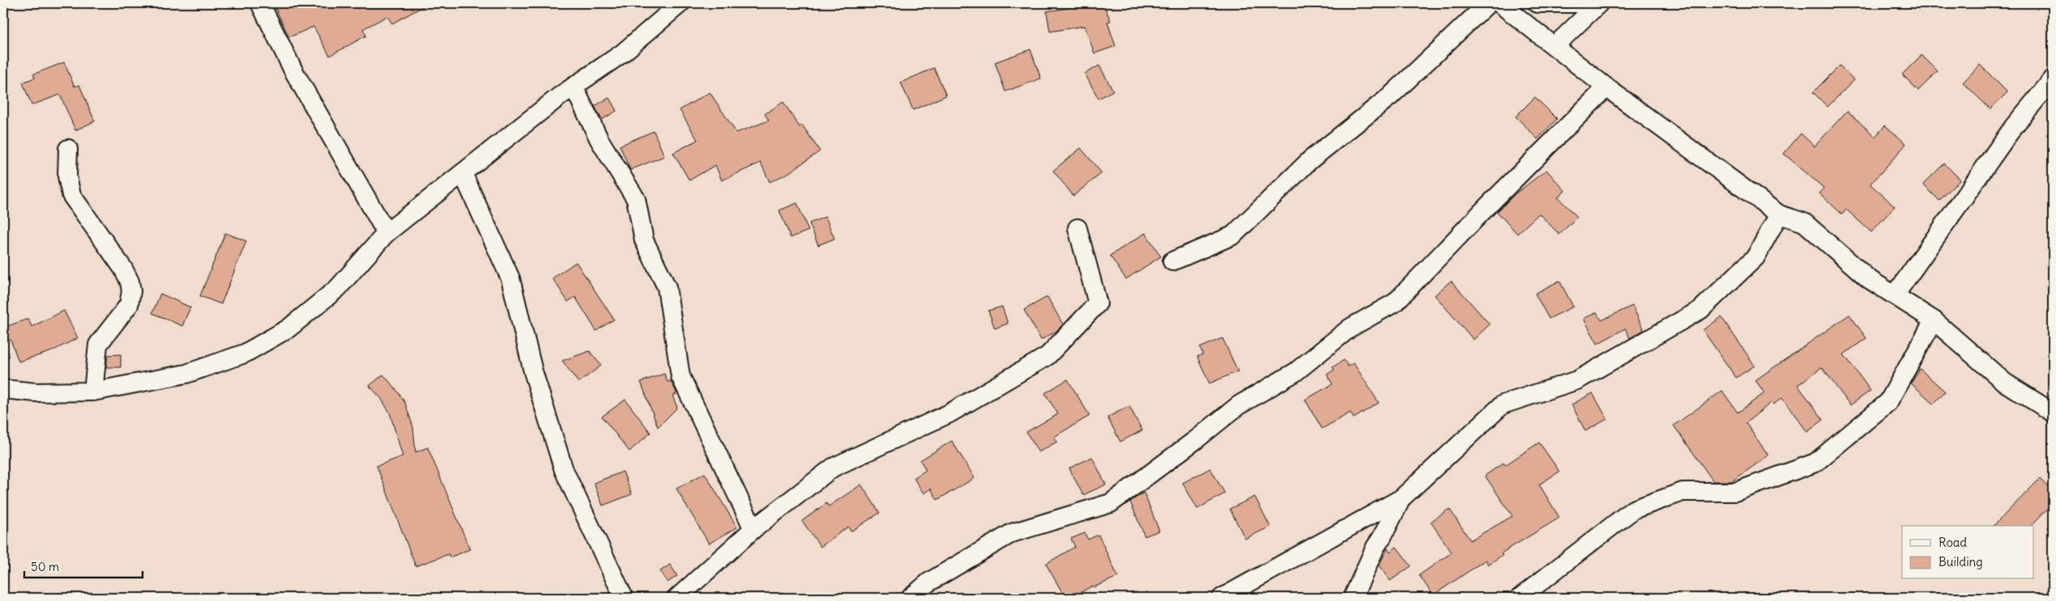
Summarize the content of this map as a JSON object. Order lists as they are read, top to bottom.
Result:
{
  "legend": ["Road", "Building"],
  "scale_bar": "50 m"
}
